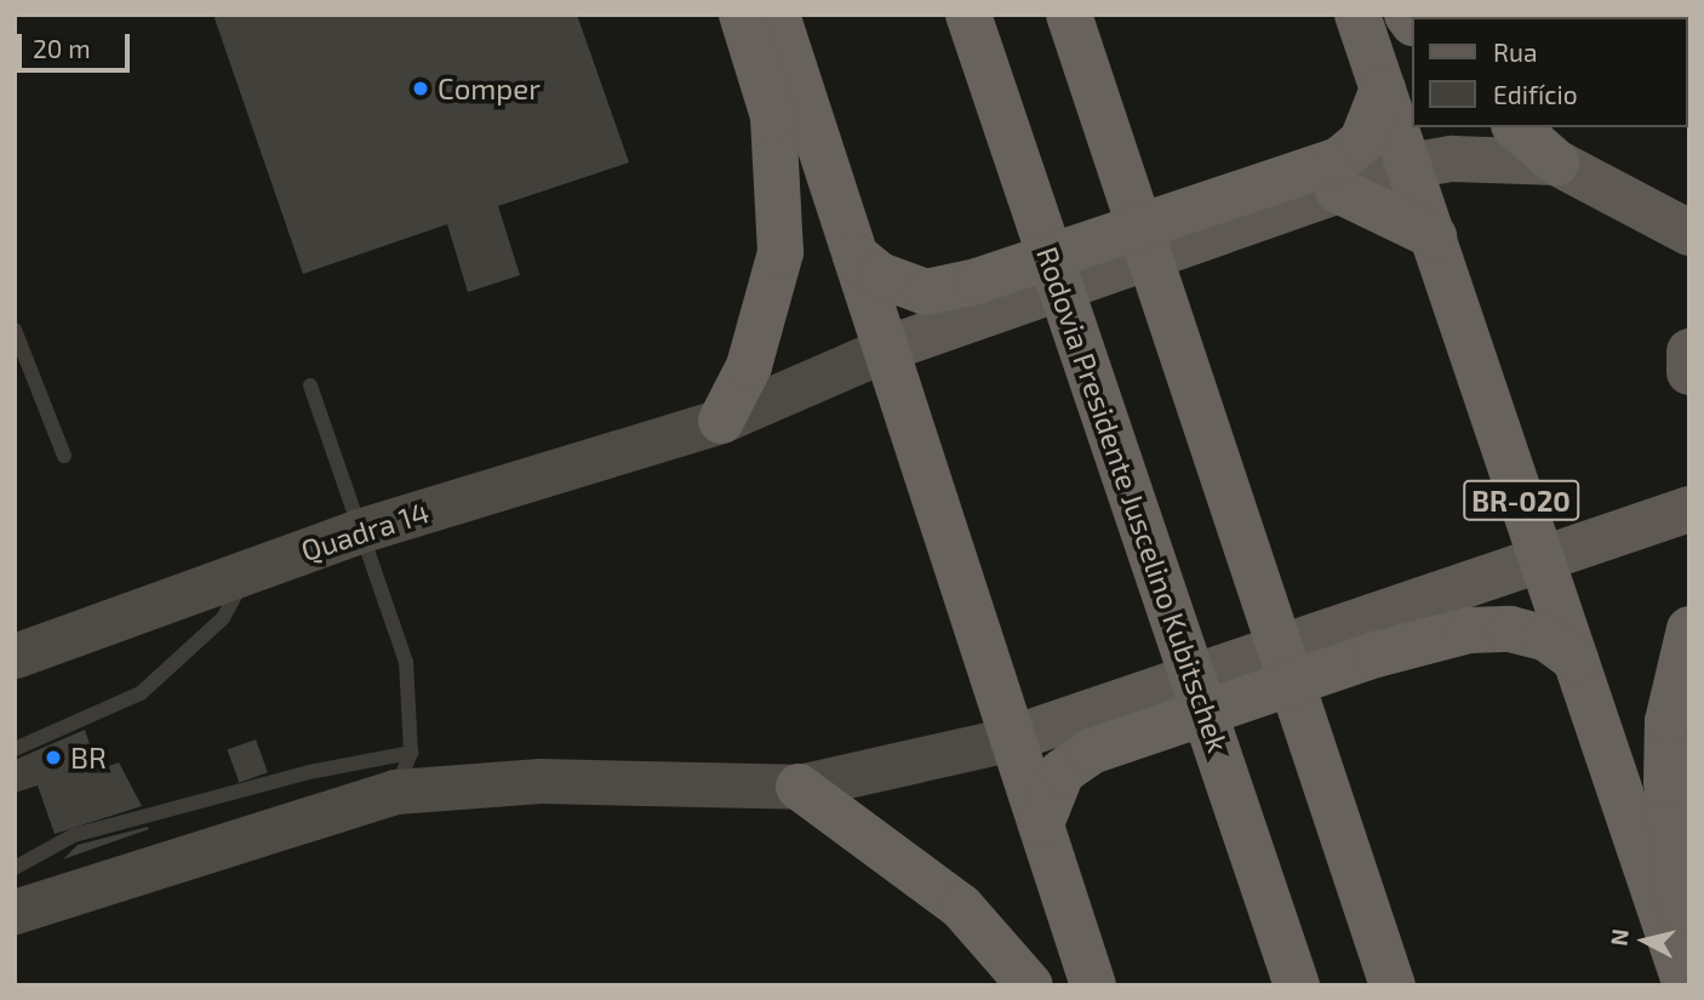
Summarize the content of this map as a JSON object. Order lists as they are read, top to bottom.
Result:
{
  "streets": {
    "highway": ["Rodovia Presidente Juscelino Kubitschek", "BR-020"],
    "main road": ["Quadra 14"]
  },
  "places": ["Comper", "BR"],
  "legend": ["Rua", "Edifício"],
  "scale_bar": "20 m",
  "north": "left"
}
